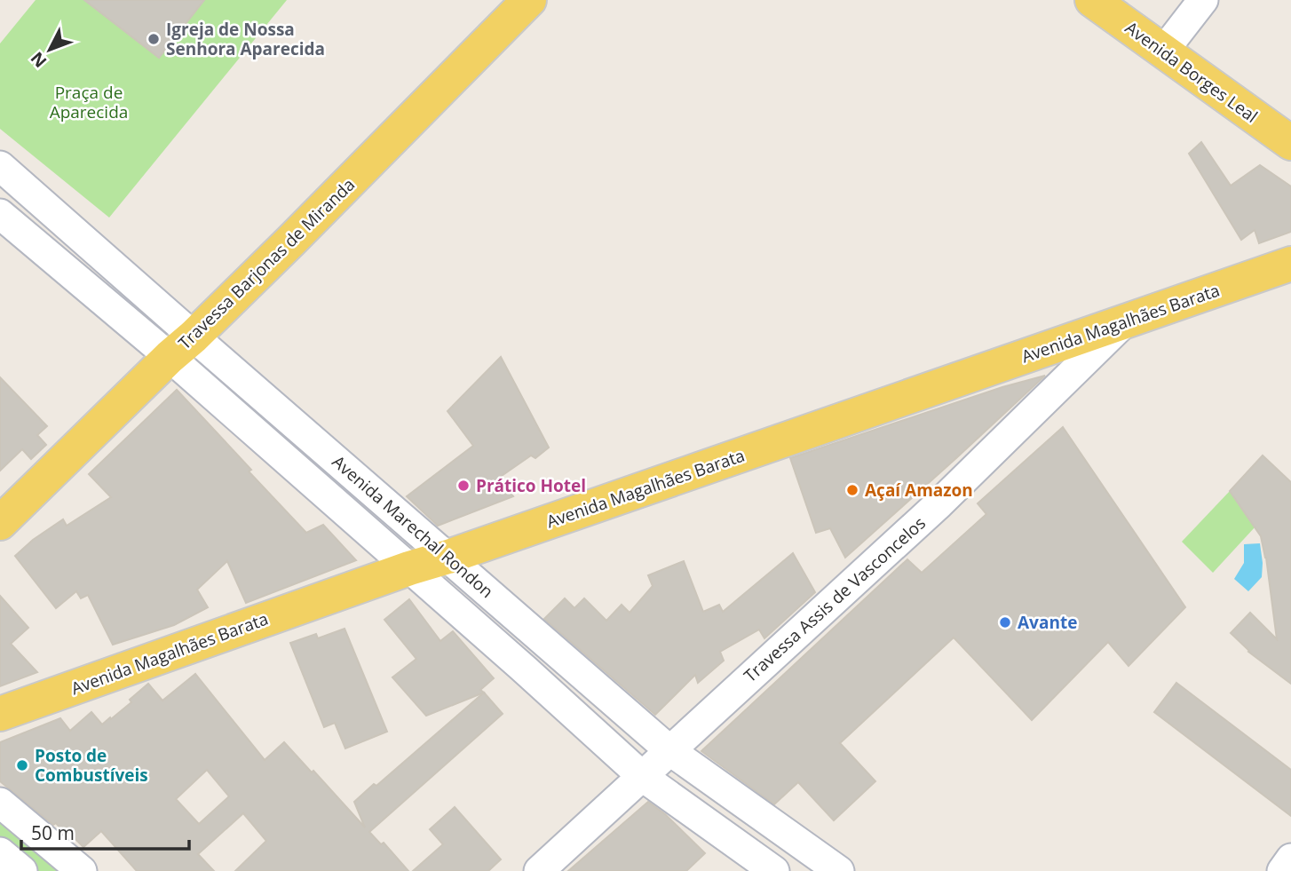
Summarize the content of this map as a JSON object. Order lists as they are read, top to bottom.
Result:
{
  "streets": {
    "main road": ["Avenida Borges Leal", "Travessa Barjonas de Miranda", "Avenida Magalhães Barata"],
    "street": ["Avenida Marechal Rondon", "Travessa Assis de Vasconcelos"]
  },
  "crossings": [
    ["Travessa Barjonas de Miranda", "Avenida Marechal Rondon"],
    ["Avenida Magalhães Barata", "Avenida Marechal Rondon"],
    ["Avenida Magalhães Barata", "Travessa Assis de Vasconcelos"],
    ["Avenida Marechal Rondon", "Travessa Assis de Vasconcelos"]
  ],
  "parks": ["Praça de Aparecida"],
  "places": [
    "Igreja de Nossa Senhora Aparecida",
    "Prático Hotel",
    "Açaí Amazon",
    "Avante",
    "Posto de Combustíveis"
  ],
  "scale_bar": "50 m",
  "north": "bottom left"
}
